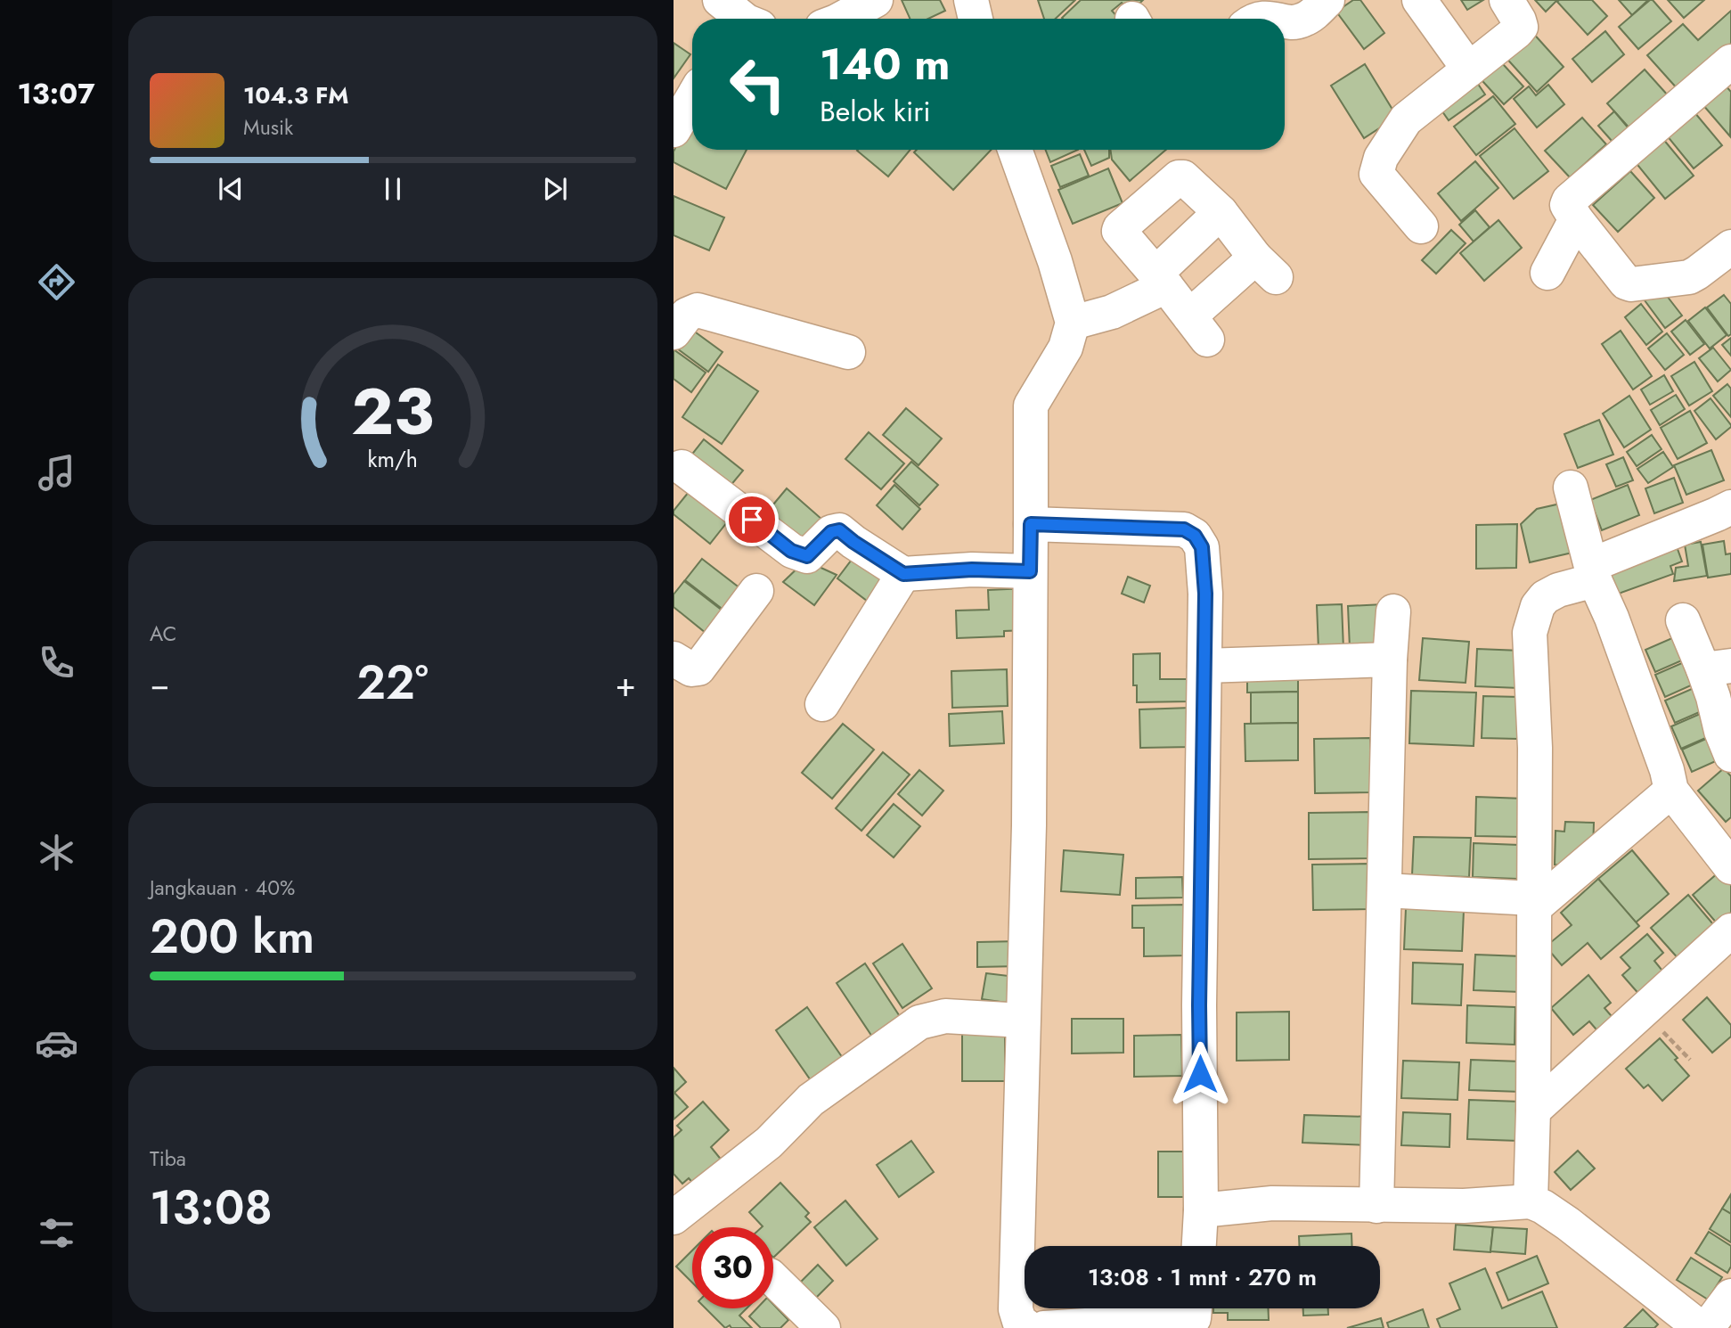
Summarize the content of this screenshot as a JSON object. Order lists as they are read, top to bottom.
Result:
{
  "page": {
    "tabs": "13:07",
    "turn": ["140 m", "Belok kiri"],
    "song": ["104.3 FM", "Musik"],
    "tile": [
      "AC",
      ["Jangkauan · 40%", "200 km"],
      ["Tiba", "13:08"]
    ],
    "heat": ["−", "22°", "+"],
    "limit": "30",
    "trip": "13:08 · 1 mnt · 270 m",
    "gauge": ["23", "km/h"]
  }
}
